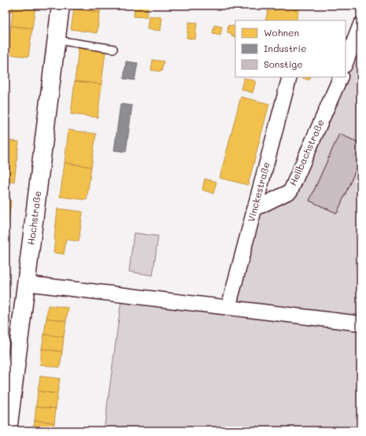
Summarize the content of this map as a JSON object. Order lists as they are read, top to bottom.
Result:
{
  "streets": {
    "street": ["Hellbachstraße", "Vinckestraße", "Hochstraße"]
  },
  "crossings": [
    ["Hellbachstraße", "Vinckestraße"]
  ],
  "legend": ["Wohnen", "Industrie", "Sonstige"]
}
